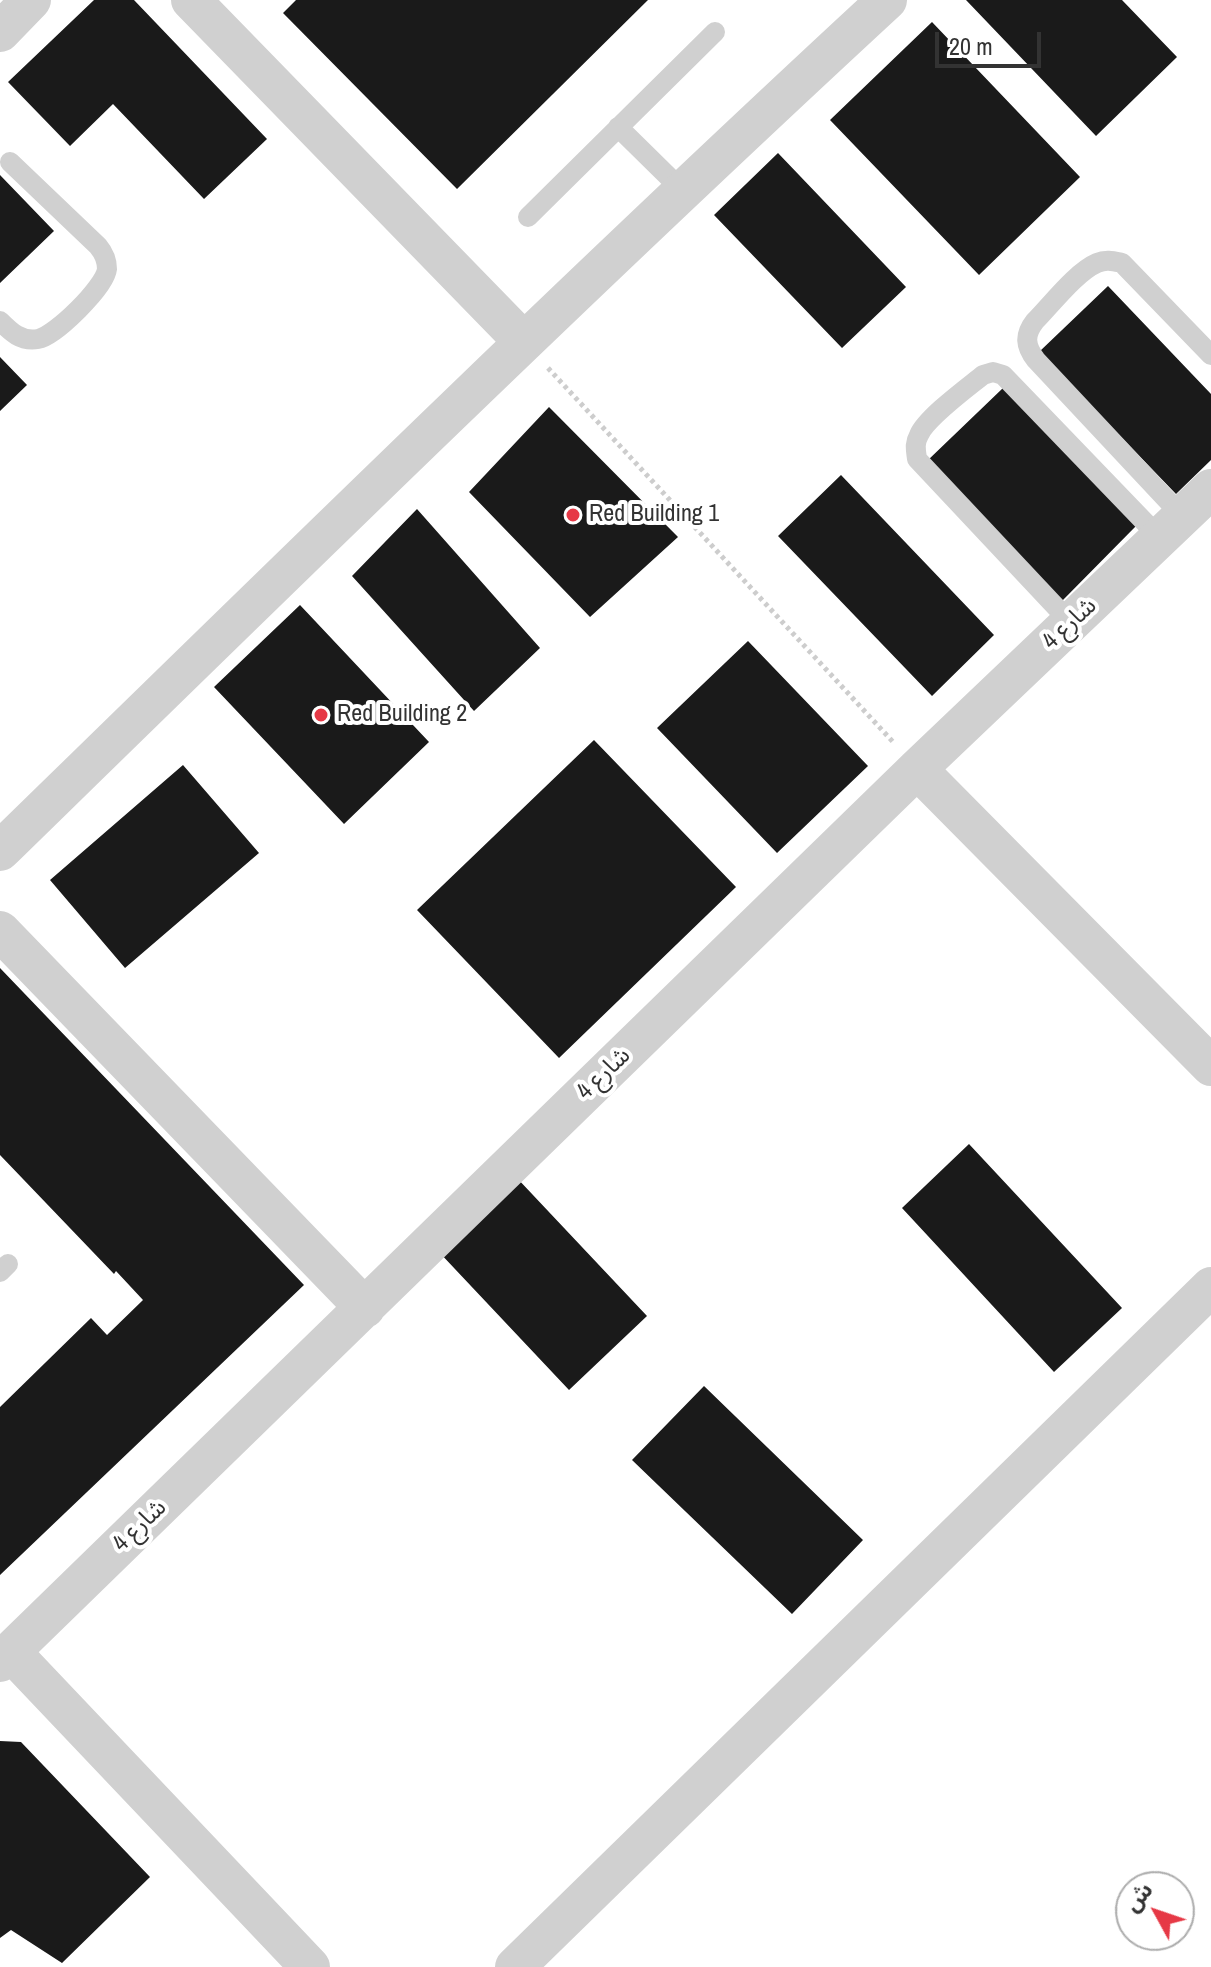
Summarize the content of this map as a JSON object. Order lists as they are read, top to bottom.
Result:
{
  "streets": {
    "street": ["شارع 4"]
  },
  "places": ["Red Building 1", "Red Building 2"],
  "scale_bar": "20 m",
  "north": "top left"
}
